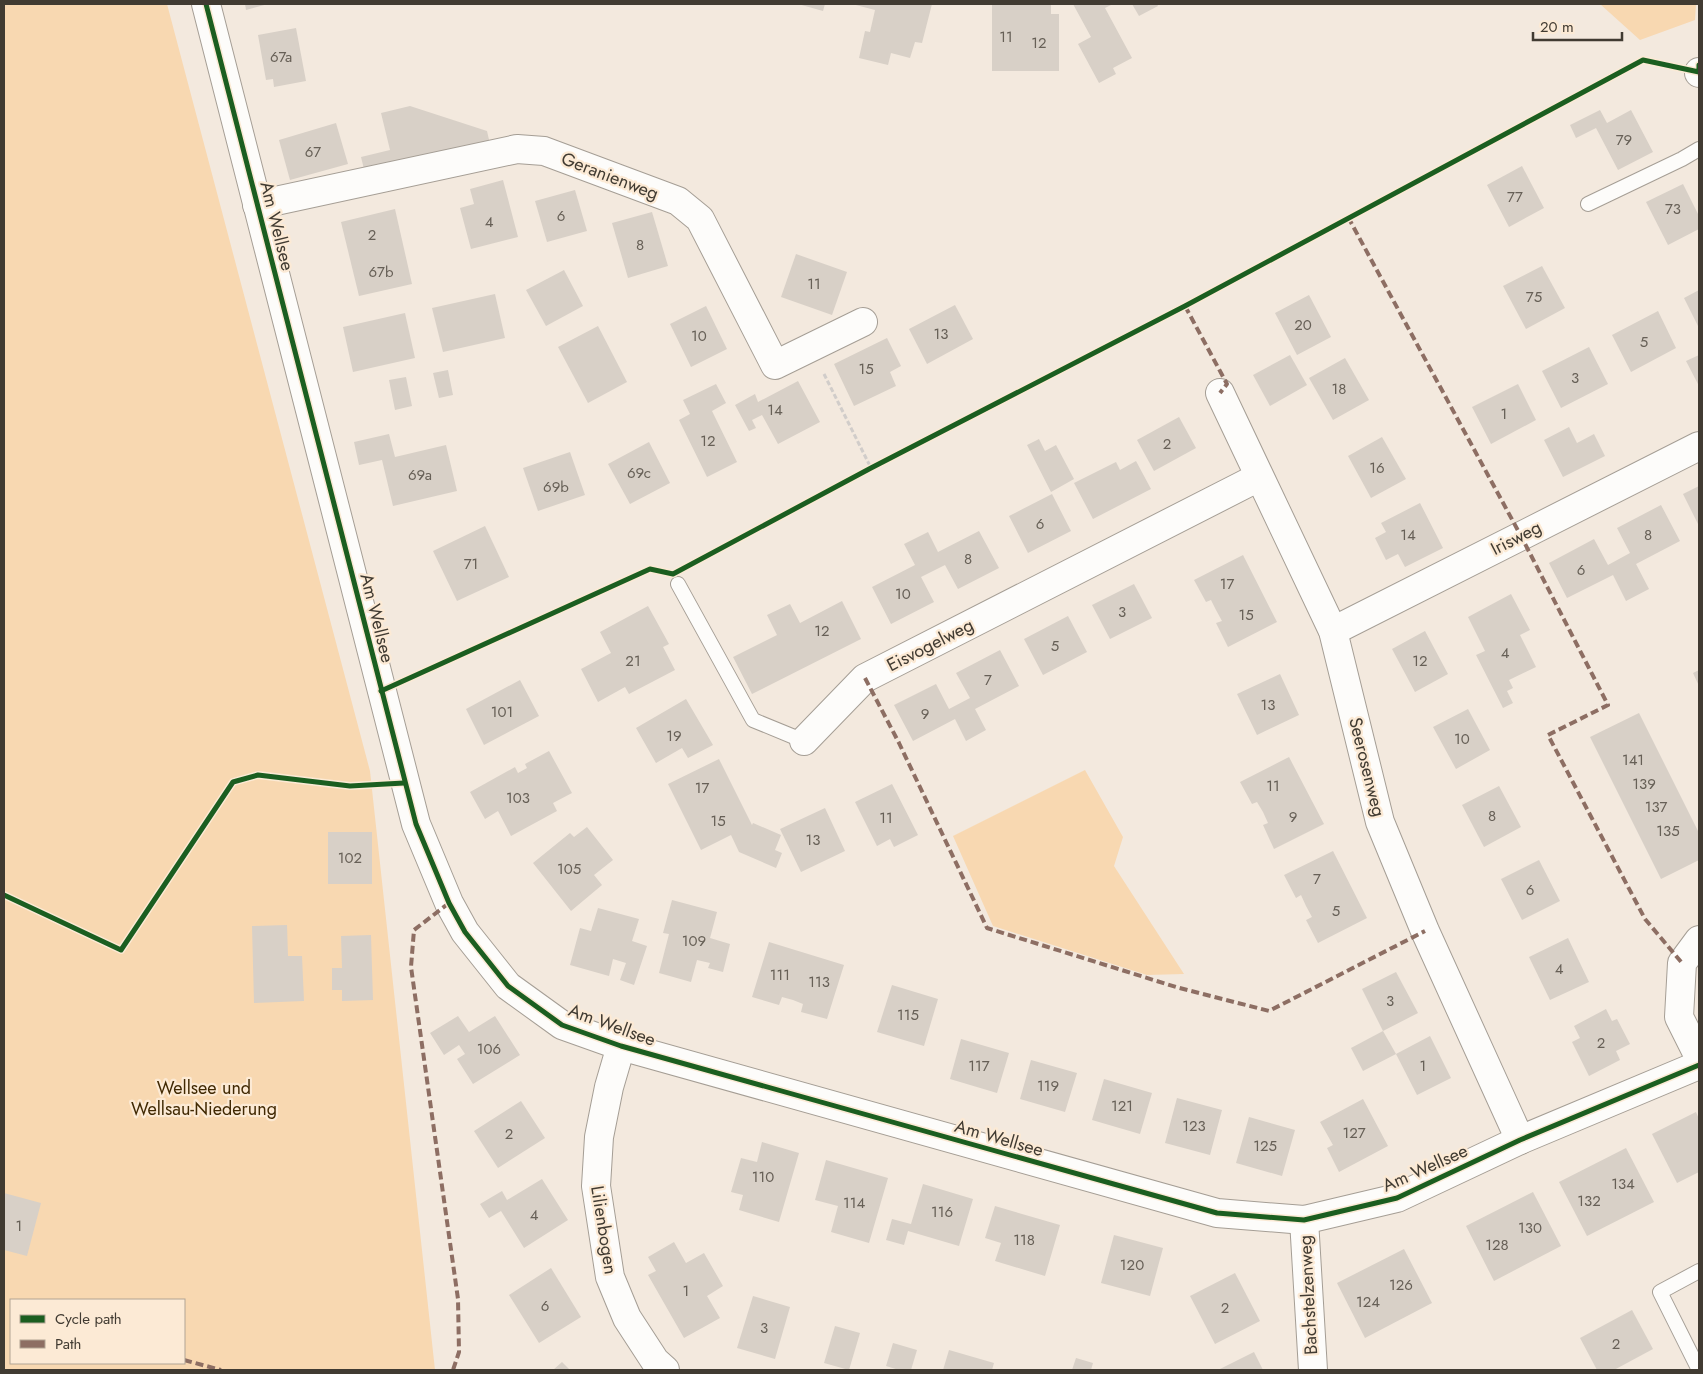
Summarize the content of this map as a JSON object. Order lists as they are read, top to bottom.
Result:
{
  "streets": {
    "street": [
      "Geranienweg",
      "Am Wellsee",
      "Irisweg",
      "Eisvogelweg",
      "Seerosenweg",
      "Lilienbogen",
      "Bachstelzenweg"
    ]
  },
  "crossings": [
    ["Geranienweg", "Am Wellsee"],
    ["Am Wellsee", "Seerosenweg"],
    ["Am Wellsee", "Lilienbogen"],
    ["Am Wellsee", "Bachstelzenweg"],
    ["Irisweg", "Seerosenweg"],
    ["Eisvogelweg", "Seerosenweg"]
  ],
  "parks": ["Wellsee und Wellsau-Niederung"],
  "house_numbers": [
    "11",
    "12",
    "67a",
    "79",
    "67",
    "77",
    "73",
    "6",
    "4",
    "2",
    "8",
    "67b",
    "11",
    "75",
    "20",
    "13",
    "10",
    "5",
    "15",
    "3",
    "18",
    "14",
    "1",
    "12",
    "2",
    "16",
    "69c",
    "69a",
    "69b",
    "6",
    "14",
    "8",
    "8",
    "71",
    "6",
    "17",
    "10",
    "3",
    "15",
    "12",
    "5",
    "4",
    "21",
    "12",
    "7",
    "13",
    "101",
    "9",
    "19",
    "10",
    "141",
    "139",
    "11",
    "17",
    "103",
    "137",
    "8",
    "9",
    "11",
    "15",
    "135",
    "13",
    "102",
    "105",
    "7",
    "6",
    "5",
    "109",
    "4",
    "111",
    "113",
    "3",
    "115",
    "2",
    "106",
    "117",
    "1",
    "119",
    "121",
    "123",
    "127",
    "2",
    "125",
    "110",
    "134",
    "132",
    "114",
    "116",
    "4",
    "1",
    "130",
    "118",
    "128",
    "120",
    "126",
    "1",
    "124",
    "6",
    "2",
    "3",
    "2"
  ],
  "legend": ["Cycle path", "Path"],
  "scale_bar": "20 m"
}
